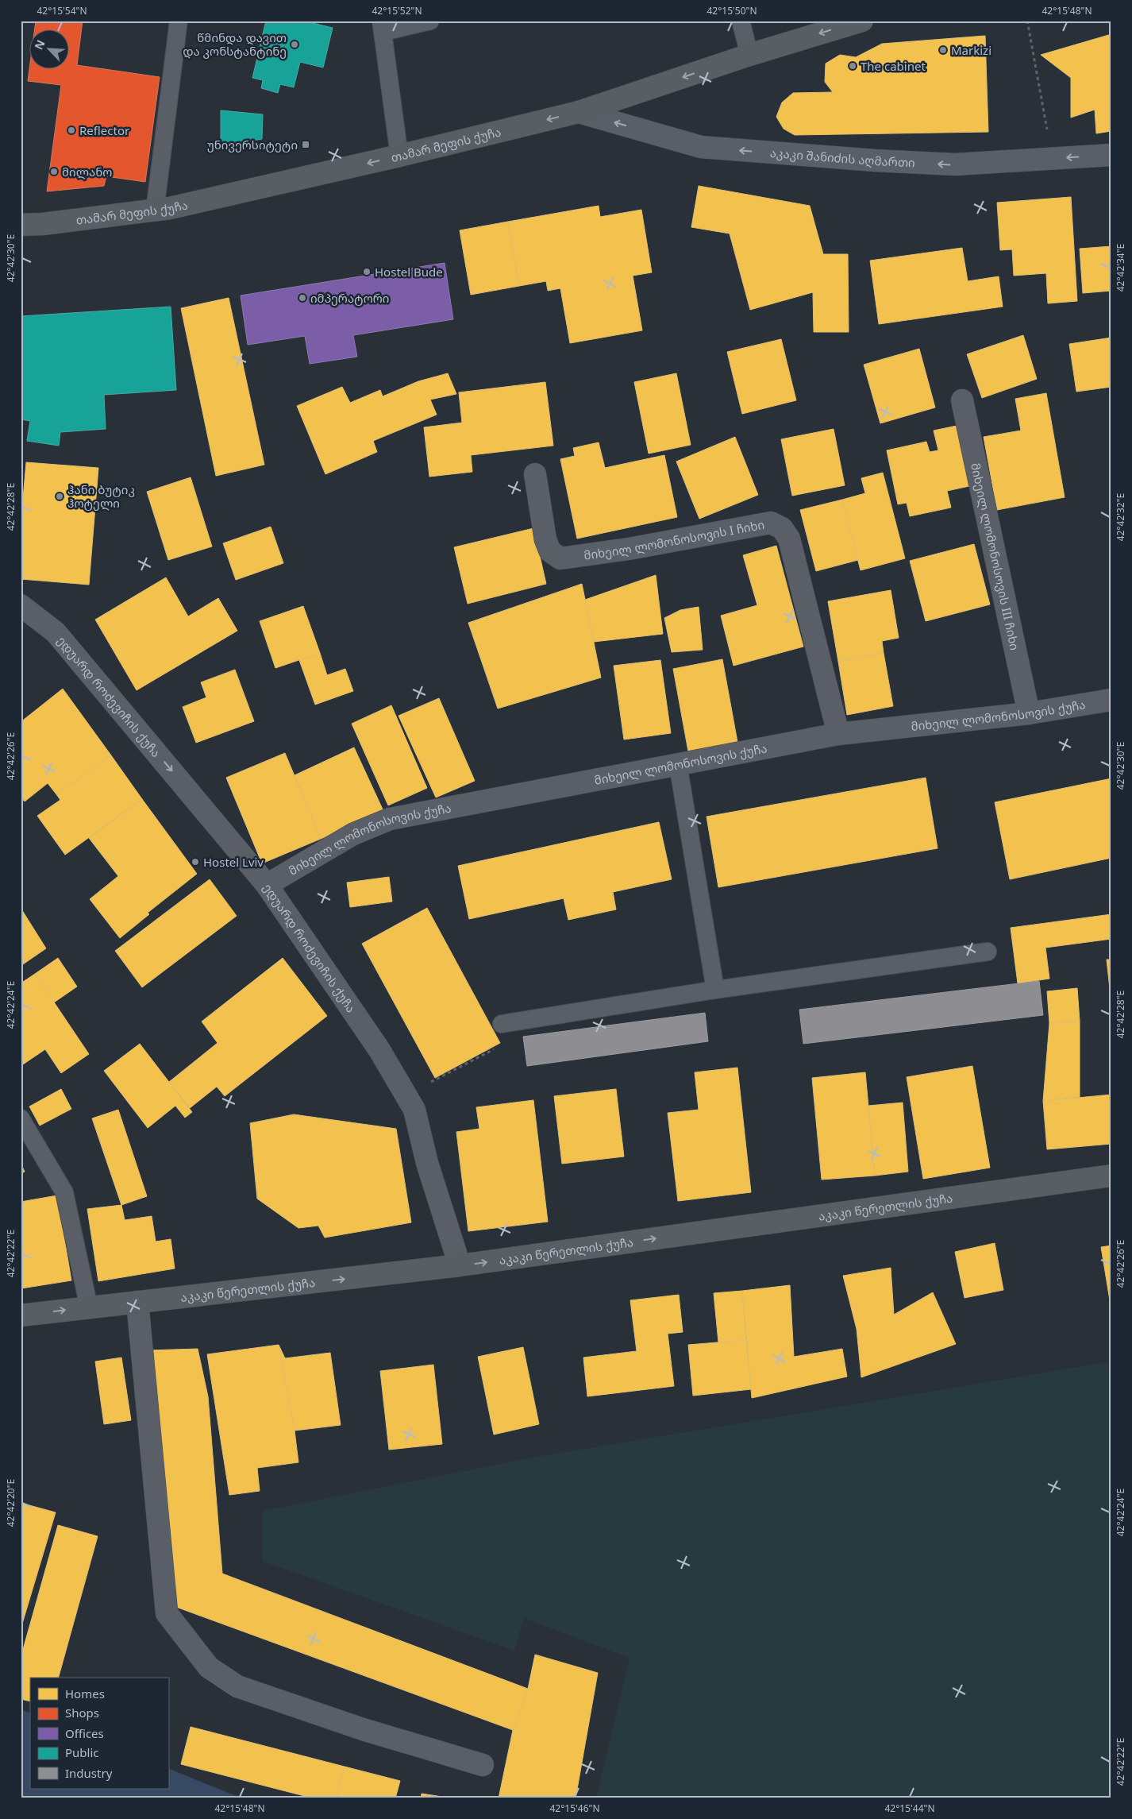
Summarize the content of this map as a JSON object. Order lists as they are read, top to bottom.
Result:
{
  "streets": {
    "main road": ["თამარ მეფის ქუჩა", "აკაკი წერეთლის ქუჩა"],
    "street": [
      "აკაკი შანიძის აღმართი",
      "მიხეილ ლომონოსოვის I ჩიხი",
      "მიხეილ ლომონოსოვის III ჩიხი",
      "ედუარდ როძევიჩის ქუჩა",
      "მიხეილ ლომონოსოვის ქუჩა"
    ]
  },
  "crossings": [
    ["თამარ მეფის ქუჩა", "აკაკი შანიძის აღმართი"],
    ["მიხეილ ლომონოსოვის I ჩიხი", "მიხეილ ლომონოსოვის ქუჩა"],
    ["მიხეილ ლომონოსოვის III ჩიხი", "მიხეილ ლომონოსოვის ქუჩა"],
    ["ედუარდ როძევიჩის ქუჩა", "მიხეილ ლომონოსოვის ქუჩა"],
    ["ედუარდ როძევიჩის ქუჩა", "აკაკი წერეთლის ქუჩა"]
  ],
  "one_way": [
    "თამარ მეფის ქუჩა",
    "აკაკი შანიძის აღმართი",
    "ედუარდ როძევიჩის ქუჩა",
    "აკაკი წერეთლის ქუჩა"
  ],
  "places": {
    "other": [
      "წმინდა დავით და კონსტანტინე",
      "Markizi",
      "The cabinet",
      "Reflector",
      "მილანო",
      "Hostel Bude",
      "იმპერატორი",
      "ჰანი ბუტიკ ჰოტელი",
      "Hostel Lviv"
    ],
    "transit": ["უნივერსიტეტი"]
  },
  "legend": [
    "Homes",
    "Shops",
    "Offices",
    "Public",
    "Industry"
  ],
  "north": "top left",
  "coordinates": [
    "42°15'54\"N",
    "42°15'52\"N",
    "42°15'50\"N",
    "42°15'48\"N",
    "42°42'30\"E",
    "42°42'34\"E",
    "42°42'28\"E",
    "42°42'32\"E",
    "42°42'26\"E",
    "42°42'24\"E",
    "42°42'22\"E",
    "42°42'20\"E",
    "42°15'46\"N",
    "42°15'44\"N"
  ]
}
